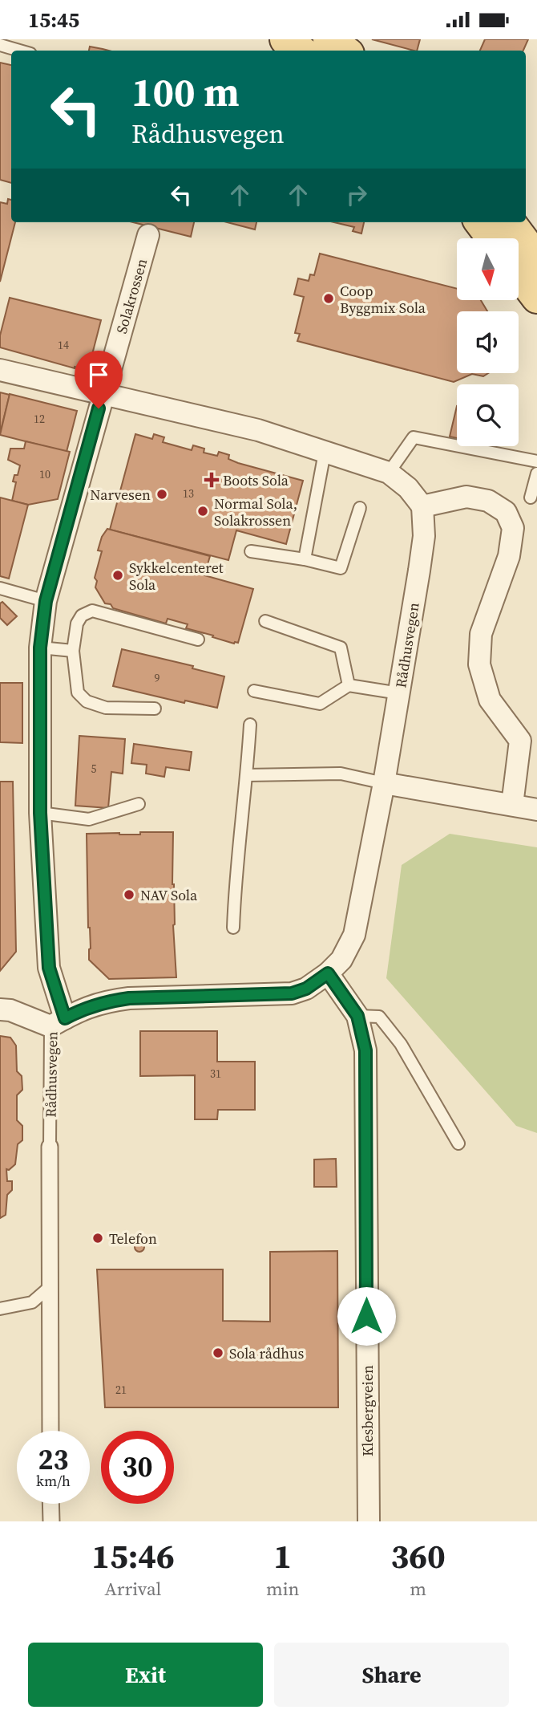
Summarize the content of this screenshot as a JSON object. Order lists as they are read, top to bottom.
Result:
{
  "streets": {
    "street": ["Solakrossen", "Rådhusvegen", "Klesbergveien"]
  },
  "crossings": [
    ["Solakrossen", "Rådhusvegen"],
    ["Rådhusvegen", "Klesbergveien"]
  ],
  "places": {
    "other": [
      "Coop Byggmix Sola",
      "Narvesen",
      "Normal Sola, Solakrossen",
      "Sykkelcenteret Sola",
      "NAV Sola",
      "Telefon",
      "Sola rådhus"
    ],
    "health": ["Boots Sola"]
  },
  "house_numbers": [
    "14",
    "12",
    "10",
    "13",
    "9",
    "5",
    "31",
    "21"
  ],
  "north": "bottom",
  "page": {
    "status": "15:45",
    "turn": ["100 m", "Rådhusvegen"],
    "speed": "23 km/h",
    "limit": "30",
    "eta": [
      "15:46",
      "Arrival",
      "1",
      "min",
      "360",
      "m"
    ],
    "buttons": ["Exit", "Share"]
  }
}
